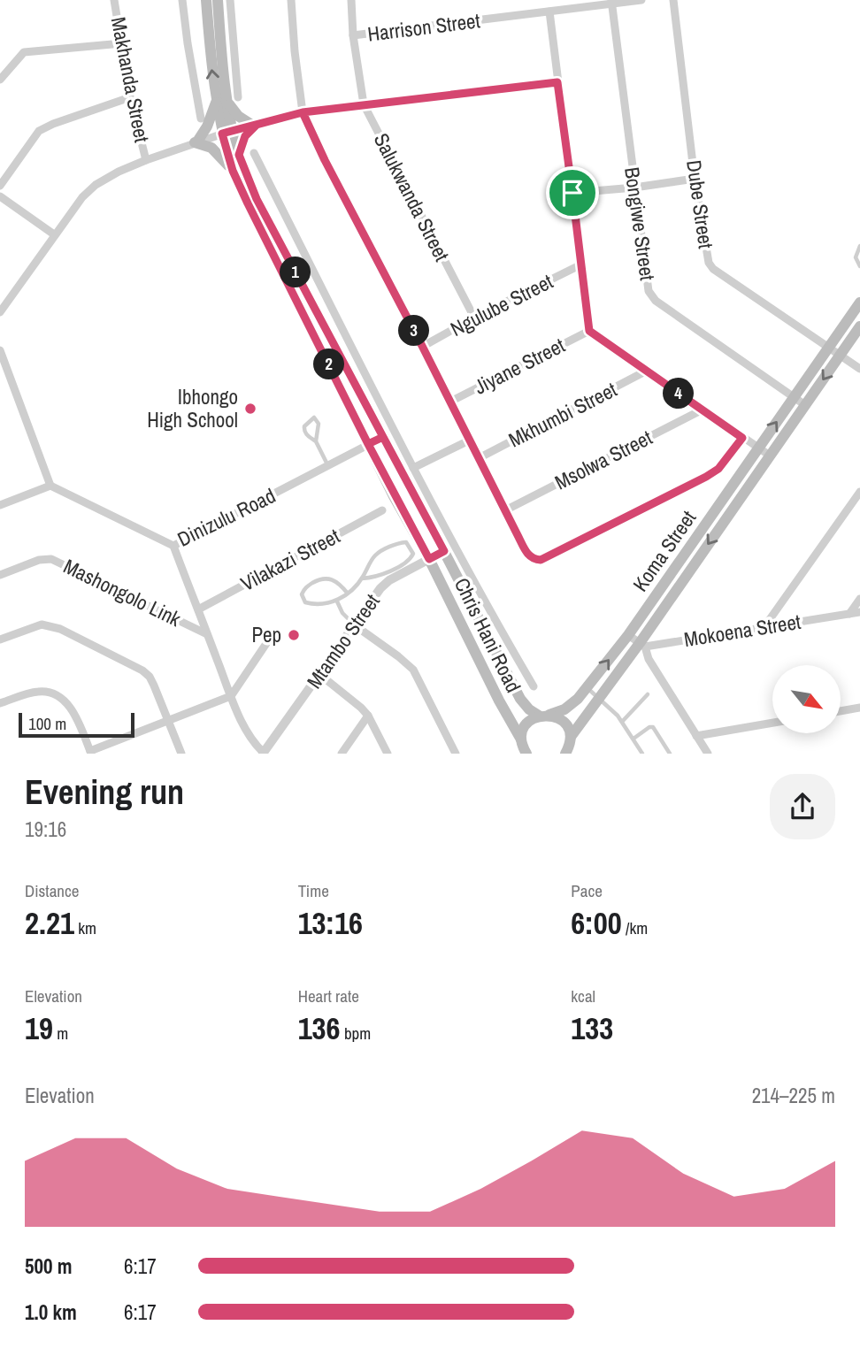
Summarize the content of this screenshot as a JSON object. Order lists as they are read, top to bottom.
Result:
{
  "streets": {
    "main road": ["Koma Street", "Chris Hani Road"],
    "street": [
      "Harrison Street",
      "Makhanda Street",
      "Salukwanda Street",
      "Dube Street",
      "Bongiwe Street",
      "Ngulube Street",
      "Jiyane Street",
      "Mkhumbi Street",
      "Msolwa Street",
      "Dinizulu Road",
      "Vilakazi Street",
      "Mashongolo Link",
      "Mokoena Street",
      "Mtambo Street"
    ]
  },
  "crossings": [
    ["Harrison Street", "Salukwanda Street"],
    ["Harrison Street", "Bongiwe Street"],
    ["Salukwanda Street", "Ngulube Street"],
    ["Dube Street", "Koma Street"],
    ["Bongiwe Street", "Koma Street"],
    ["Dinizulu Road", "Chris Hani Road"],
    ["Koma Street", "Mokoena Street"],
    ["Koma Street", "Chris Hani Road"],
    ["Chris Hani Road", "Mtambo Street"]
  ],
  "places": ["Ibhongo High School", "Pep"],
  "scale_bar": "100 m",
  "north": "bottom right",
  "page": {
    "pins": [
      "1",
      "3",
      "2",
      "4"
    ],
    "scale": "100 m",
    "heading": ["Evening run", "19:16"],
    "stats": [
      ["Distance", "2.21 km"],
      ["Time", "13:16"],
      ["Pace", "6:00 /km"],
      ["Elevation", "19 m"],
      ["Heart rate", "136 bpm"],
      ["kcal", "133"]
    ],
    "chart": ["Elevation", "214–225 m"],
    "list": [
      {
        "name": "500 m",
        "note": "6:17"
      },
      {
        "name": "1.0 km",
        "note": "6:17"
      }
    ]
  }
}
